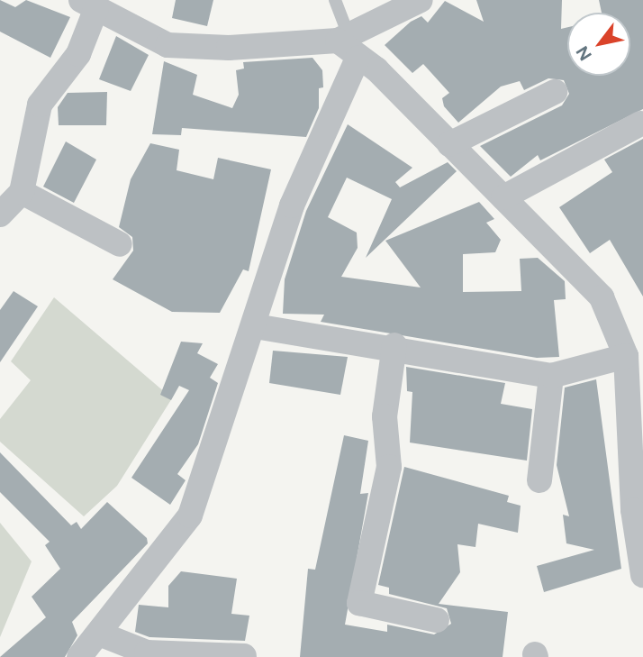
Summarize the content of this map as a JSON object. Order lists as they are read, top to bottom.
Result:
{
  "north": "bottom left"
}
